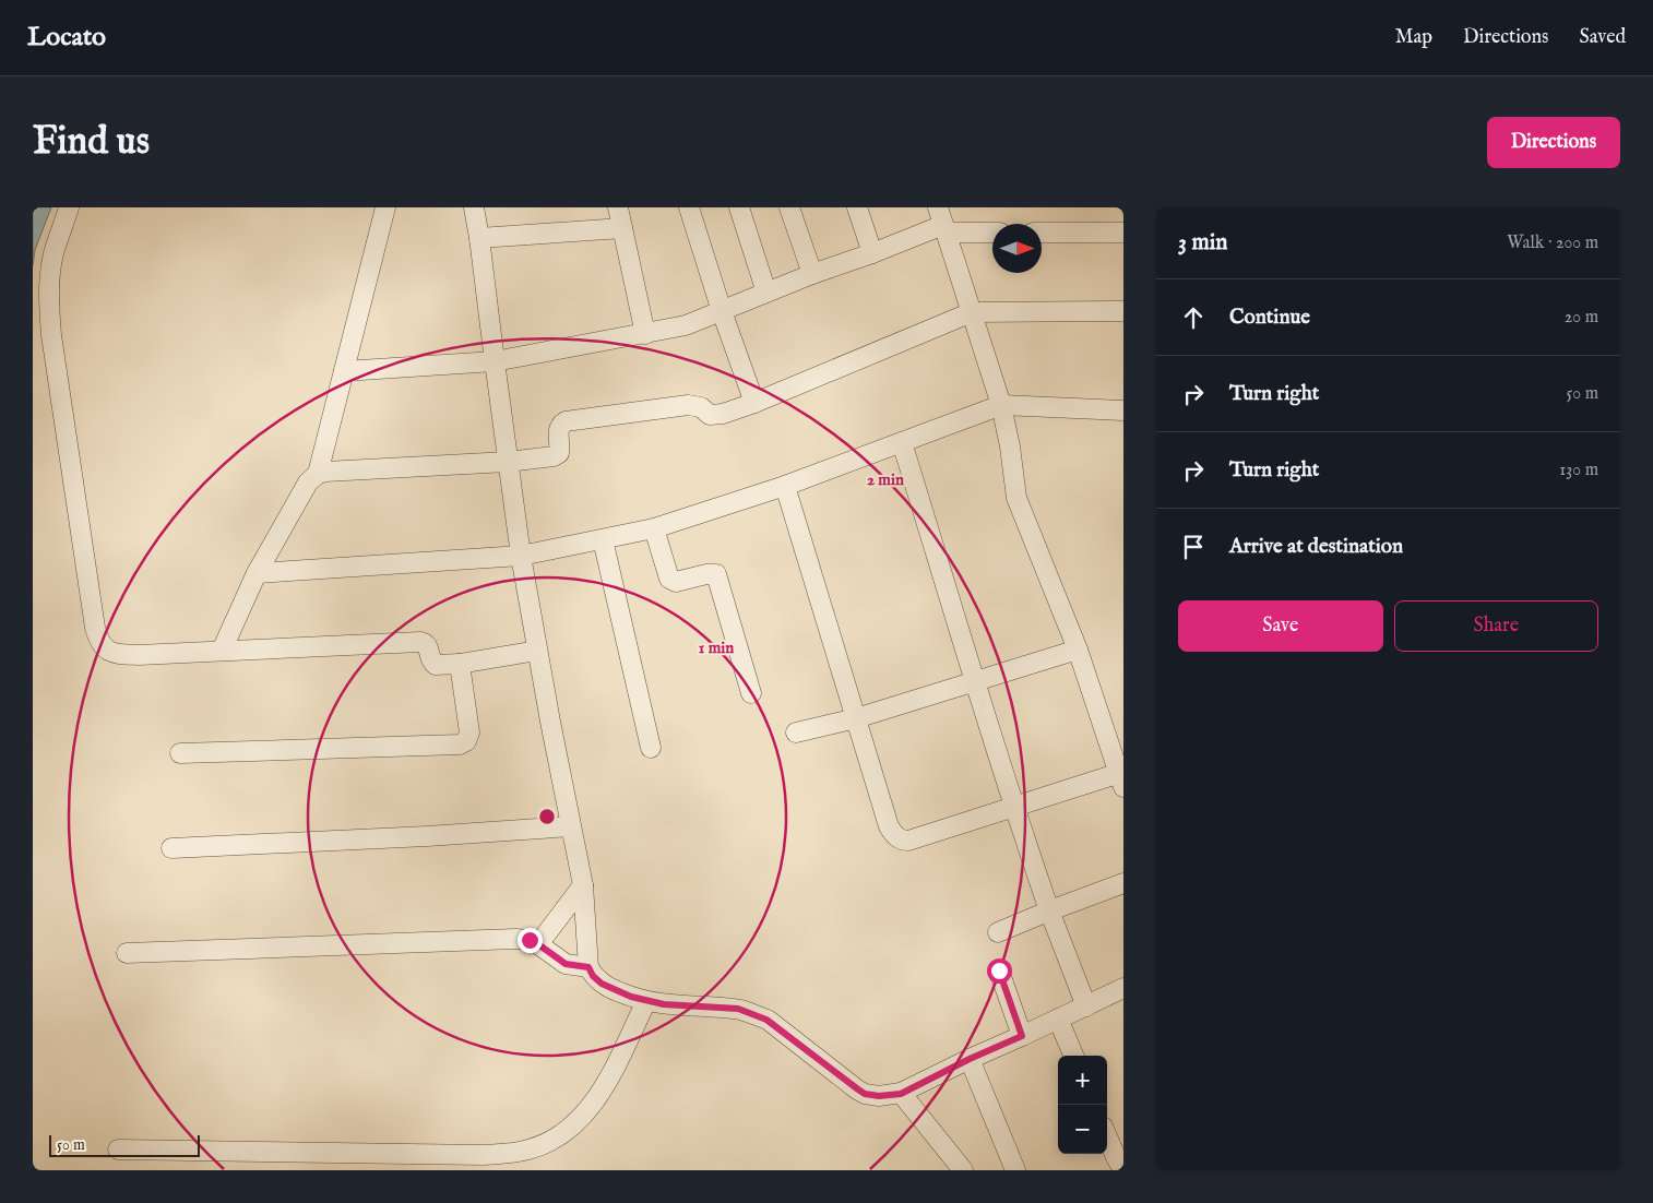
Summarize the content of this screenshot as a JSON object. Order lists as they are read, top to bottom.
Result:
{
  "scale_bar": "50 m",
  "north": "right",
  "page": {
    "header": "Locato",
    "nav": ["Map", "Directions", "Saved"],
    "buttons": [
      "Directions",
      ["Save", "Share"]
    ],
    "title": "Find us",
    "heading": ["3 min", "Walk · 200 m"],
    "list": [
      ["Continue", "20 m"],
      ["Turn right", "50 m"],
      ["Turn right", "130 m"],
      "Arrive at destination"
    ],
    "map_buttons": ["+", "−"],
    "scale": "50 m"
  },
  "rings": ["2 min", "1 min"]
}
